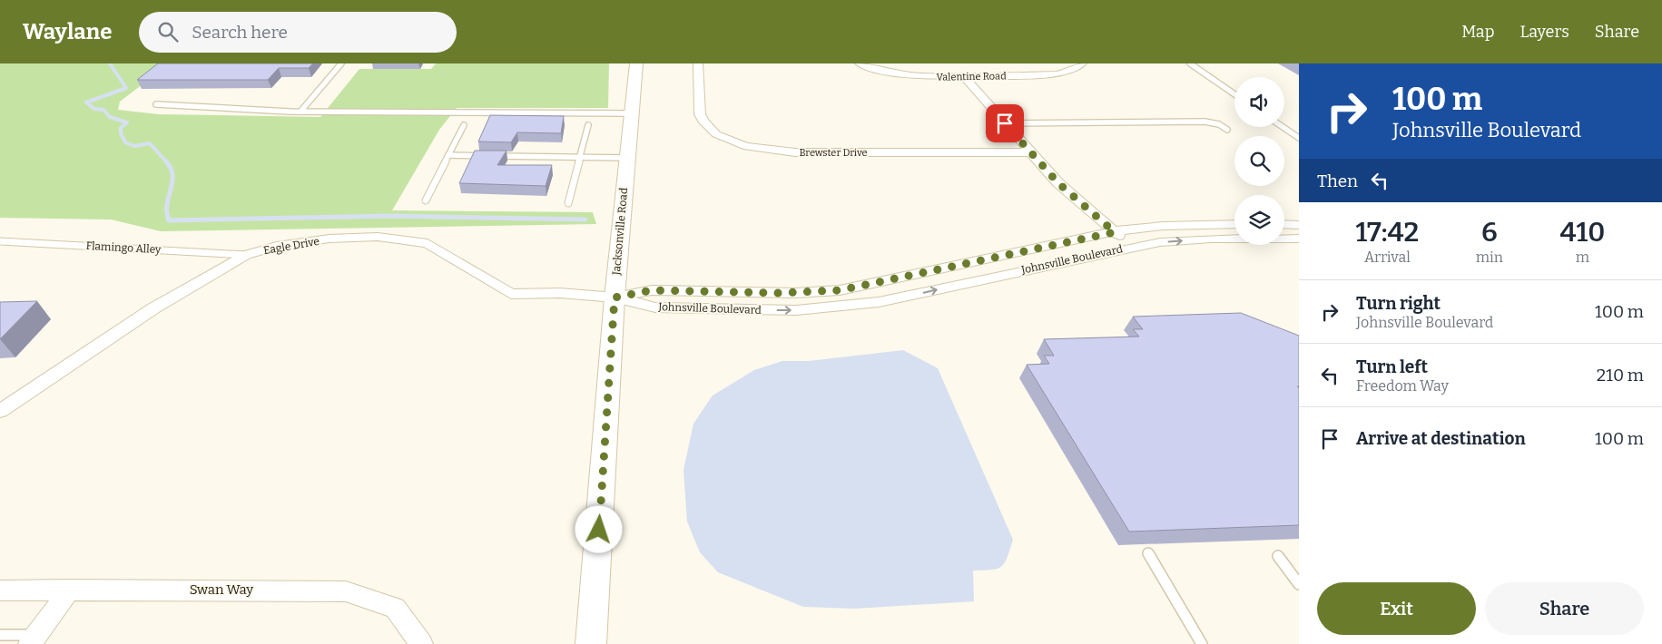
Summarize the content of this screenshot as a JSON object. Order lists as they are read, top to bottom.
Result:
{
  "streets": {
    "main road": ["Jacksonville Road"],
    "street": [
      "Valentine Road",
      "Brewster Drive",
      "Eagle Drive",
      "Johnsville Boulevard",
      "Swan Way"
    ],
    "lane": ["Flamingo Alley"]
  },
  "crossings": [
    ["Jacksonville Road", "Eagle Drive"],
    ["Jacksonville Road", "Johnsville Boulevard"],
    ["Eagle Drive", "Flamingo Alley"],
    ["Eagle Drive", "Johnsville Boulevard"]
  ],
  "page": {
    "header": "Waylane",
    "search": "Search here",
    "nav": ["Map", "Layers", "Share"],
    "turn": ["100 m", "Johnsville Boulevard"],
    "then": "Then",
    "eta": [
      "17:42",
      "Arrival",
      "6",
      "min",
      "410",
      "m"
    ],
    "list": [
      {
        "name": "Turn right",
        "note": "Johnsville Boulevard",
        "value": "100 m"
      },
      {
        "name": "Turn left",
        "note": "Freedom Way",
        "value": "210 m"
      },
      {
        "name": "Arrive at destination",
        "value": "100 m"
      }
    ],
    "buttons": ["Exit", "Share"]
  }
}
